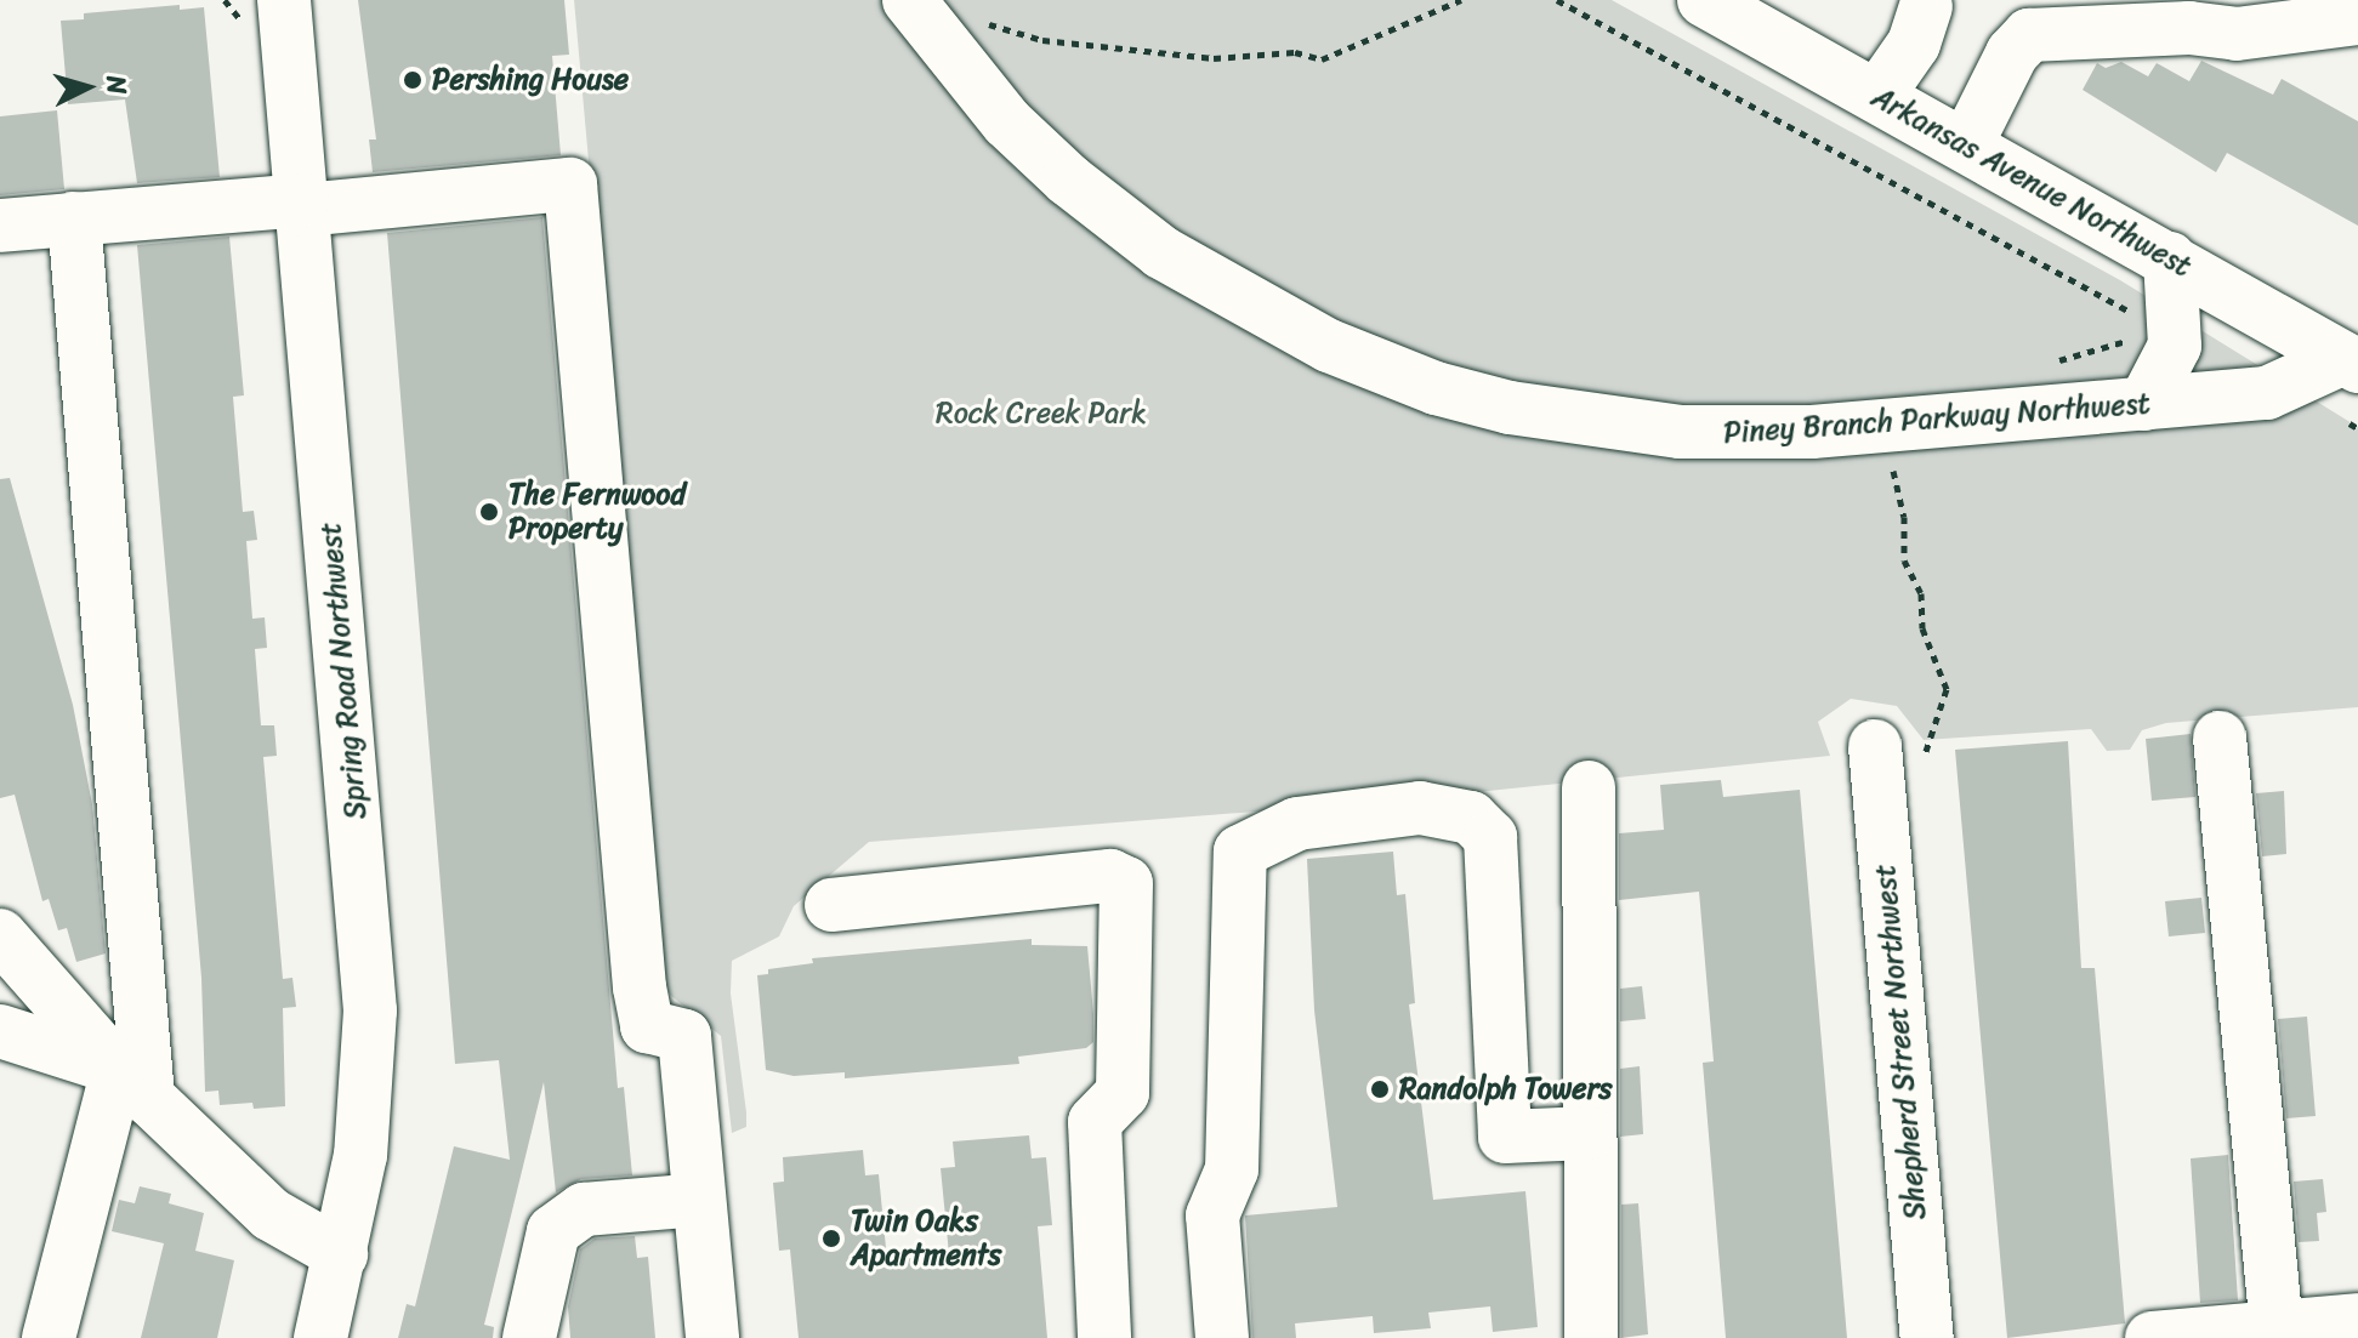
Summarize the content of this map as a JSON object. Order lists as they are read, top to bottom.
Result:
{
  "streets": {
    "street": [
      "Arkansas Avenue Northwest",
      "Piney Branch Parkway Northwest",
      "Spring Road Northwest",
      "Shepherd Street Northwest"
    ]
  },
  "crossings": [
    ["Arkansas Avenue Northwest", "Piney Branch Parkway Northwest"]
  ],
  "parks": ["Rock Creek Park"],
  "places": [
    "Pershing House",
    "The Fernwood Property",
    "Randolph Towers",
    "Twin Oaks Apartments"
  ],
  "north": "right"
}
